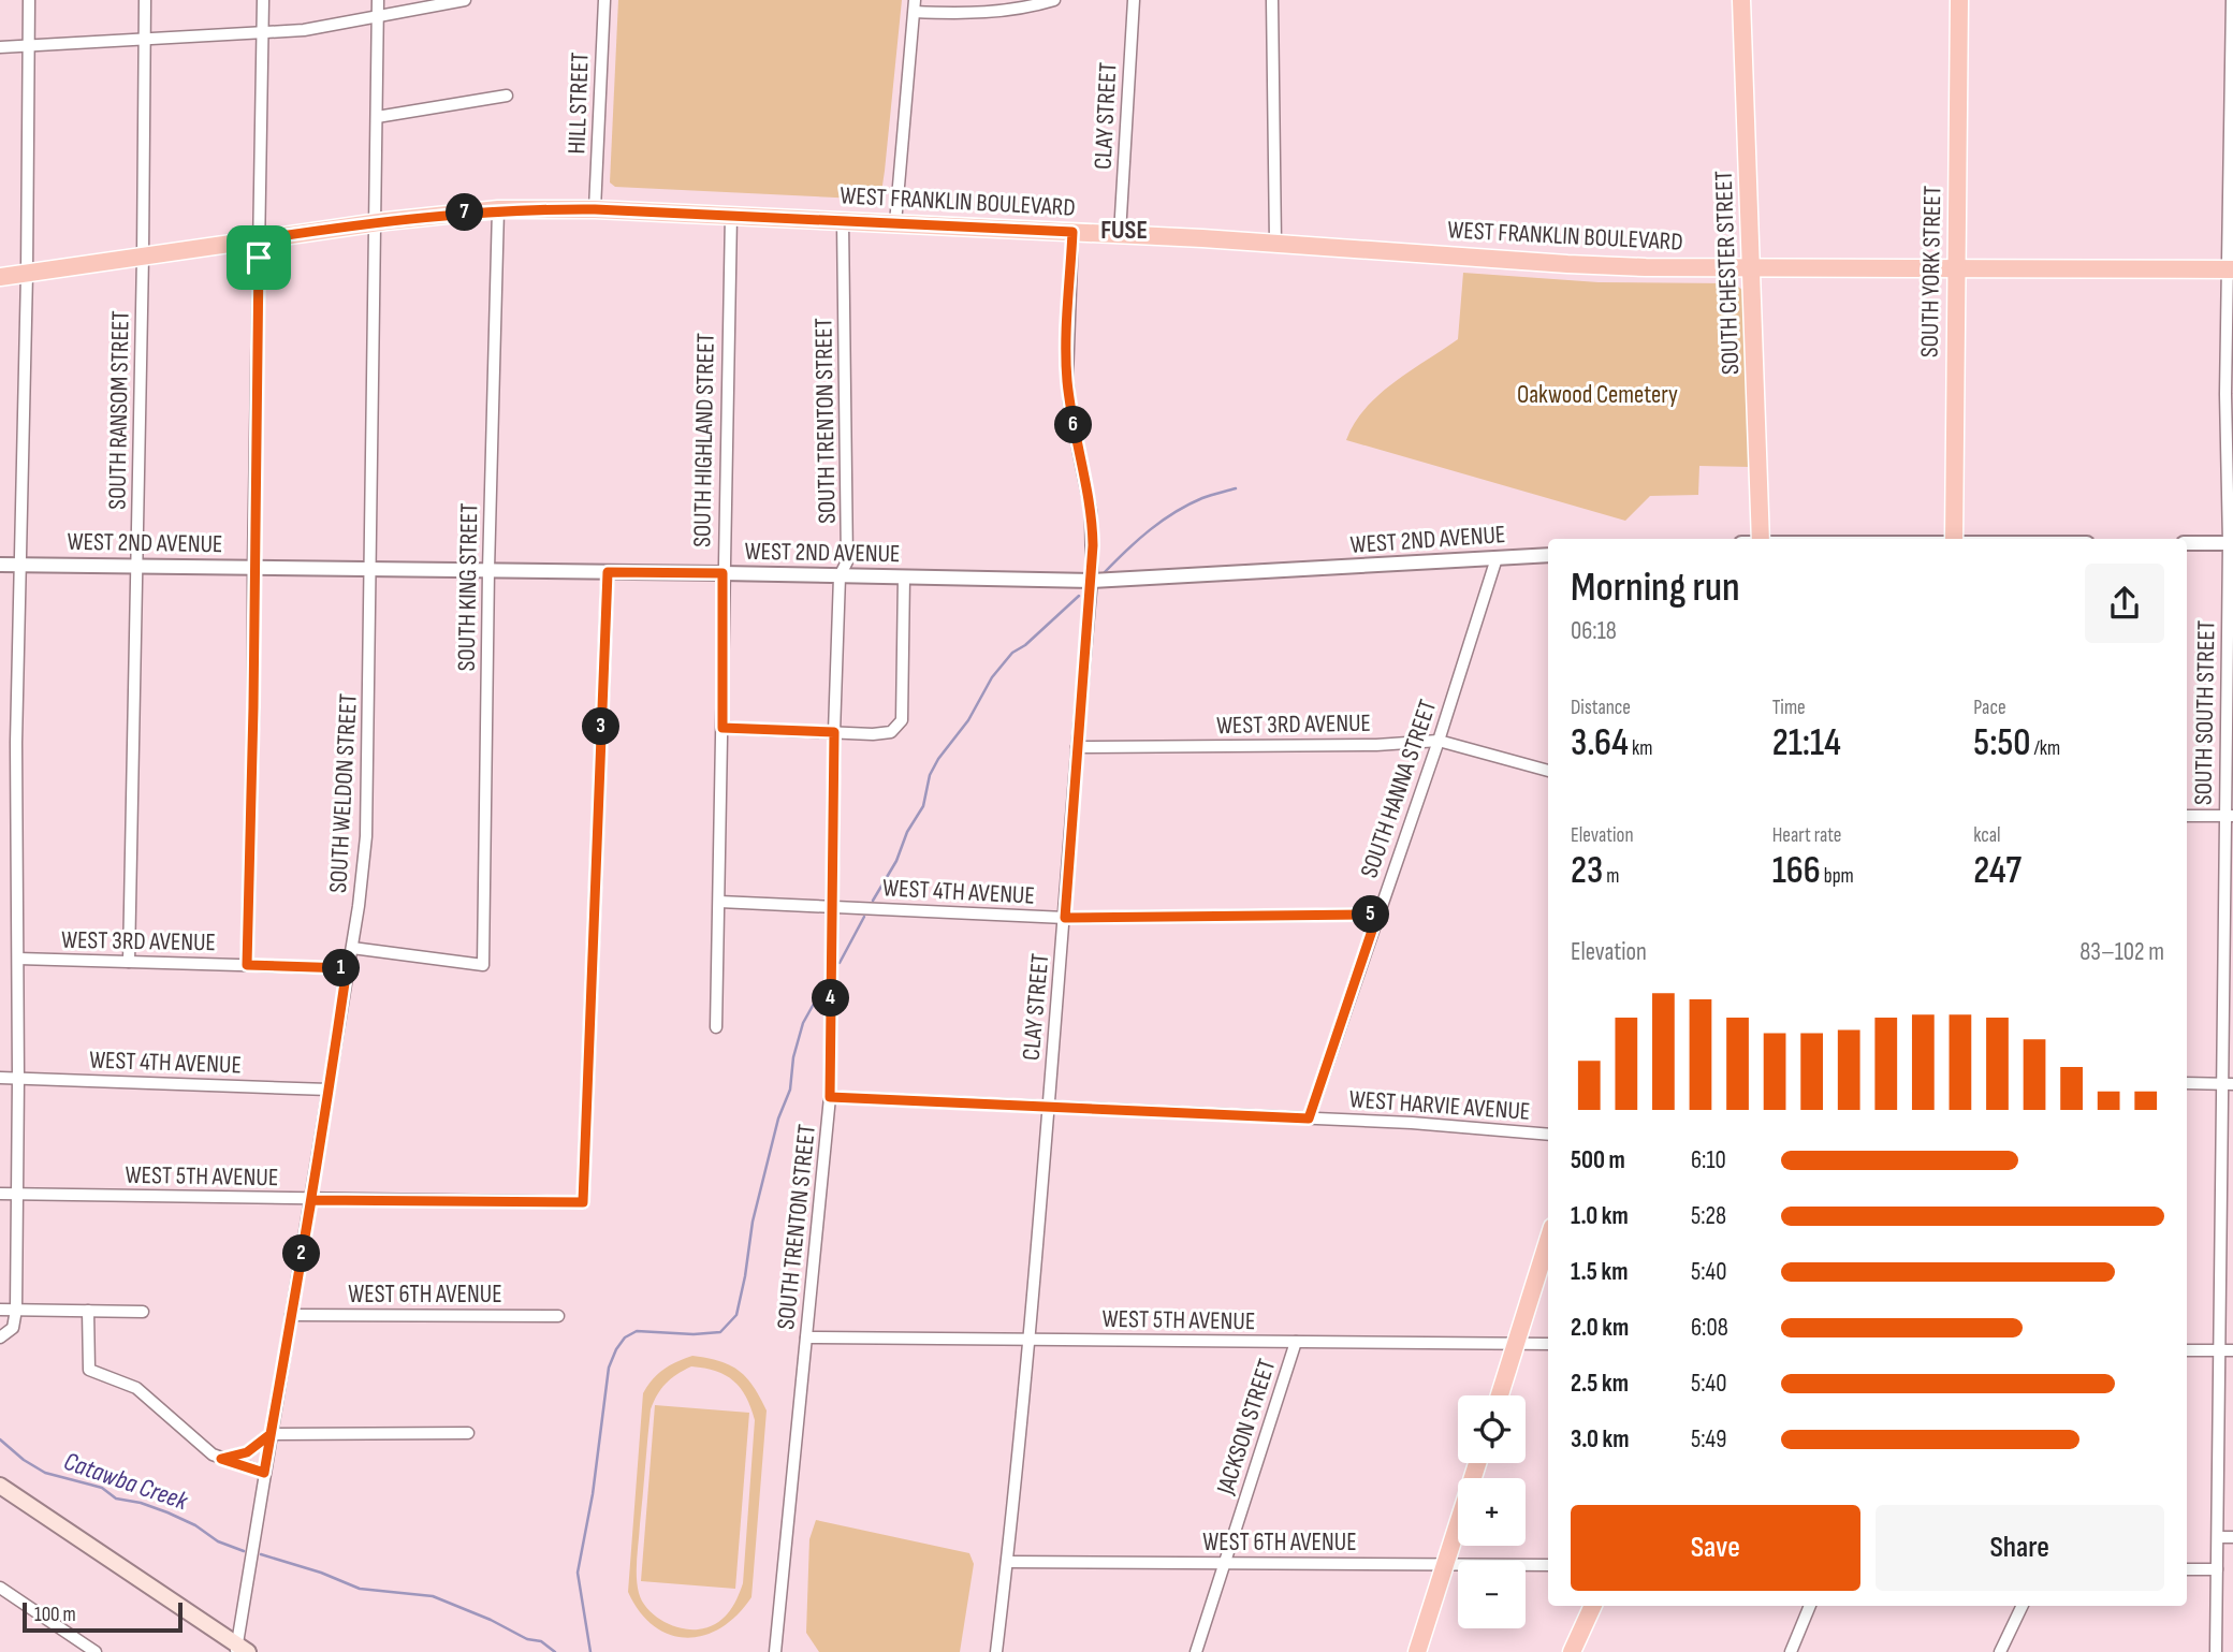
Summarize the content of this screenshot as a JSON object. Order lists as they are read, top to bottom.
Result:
{
  "streets": {
    "main road": ["WEST FRANKLIN BOULEVARD", "SOUTH YORK STREET", "SOUTH CHESTER STREET"],
    "street": [
      "HILL STREET",
      "CLAY STREET",
      "SOUTH RANSOM STREET",
      "SOUTH TRENTON STREET",
      "SOUTH HIGHLAND STREET",
      "WEST 2ND AVENUE",
      "SOUTH KING STREET",
      "SOUTH SOUTH STREET",
      "WEST 3RD AVENUE",
      "SOUTH HANNA STREET",
      "SOUTH WELDON STREET",
      "WEST 4TH AVENUE",
      "WEST HARVIE AVENUE",
      "WEST 5TH AVENUE",
      "WEST 6TH AVENUE",
      "JACKSON STREET"
    ]
  },
  "crossings": [
    ["HILL STREET", "WEST FRANKLIN BOULEVARD"],
    ["CLAY STREET", "WEST FRANKLIN BOULEVARD"],
    ["CLAY STREET", "WEST 2ND AVENUE"],
    ["CLAY STREET", "WEST 3RD AVENUE"],
    ["CLAY STREET", "WEST 4TH AVENUE"],
    ["CLAY STREET", "WEST HARVIE AVENUE"],
    ["CLAY STREET", "WEST 5TH AVENUE"],
    ["CLAY STREET", "WEST 6TH AVENUE"],
    ["WEST FRANKLIN BOULEVARD", "SOUTH YORK STREET"],
    ["WEST FRANKLIN BOULEVARD", "SOUTH CHESTER STREET"],
    ["WEST FRANKLIN BOULEVARD", "SOUTH RANSOM STREET"],
    ["WEST FRANKLIN BOULEVARD", "SOUTH TRENTON STREET"],
    ["WEST FRANKLIN BOULEVARD", "SOUTH HIGHLAND STREET"],
    ["WEST FRANKLIN BOULEVARD", "SOUTH KING STREET"],
    ["WEST FRANKLIN BOULEVARD", "SOUTH SOUTH STREET"],
    ["WEST FRANKLIN BOULEVARD", "SOUTH WELDON STREET"],
    ["SOUTH RANSOM STREET", "WEST 2ND AVENUE"],
    ["SOUTH RANSOM STREET", "WEST 3RD AVENUE"],
    ["SOUTH TRENTON STREET", "WEST 2ND AVENUE"],
    ["SOUTH TRENTON STREET", "WEST 4TH AVENUE"],
    ["SOUTH TRENTON STREET", "WEST HARVIE AVENUE"],
    ["SOUTH TRENTON STREET", "WEST 5TH AVENUE"],
    ["SOUTH HIGHLAND STREET", "WEST 2ND AVENUE"],
    ["SOUTH HIGHLAND STREET", "WEST 4TH AVENUE"],
    ["WEST 2ND AVENUE", "SOUTH KING STREET"],
    ["WEST 2ND AVENUE", "SOUTH HANNA STREET"],
    ["WEST 2ND AVENUE", "SOUTH WELDON STREET"],
    ["WEST 2ND AVENUE", "WEST 5TH AVENUE"],
    ["SOUTH KING STREET", "SOUTH WELDON STREET"],
    ["WEST 3RD AVENUE", "SOUTH HANNA STREET"],
    ["WEST 3RD AVENUE", "SOUTH WELDON STREET"],
    ["SOUTH HANNA STREET", "WEST 4TH AVENUE"],
    ["SOUTH HANNA STREET", "WEST HARVIE AVENUE"],
    ["SOUTH WELDON STREET", "WEST 4TH AVENUE"],
    ["SOUTH WELDON STREET", "WEST 5TH AVENUE"],
    ["SOUTH WELDON STREET", "WEST 6TH AVENUE"],
    ["WEST 5TH AVENUE", "JACKSON STREET"],
    ["WEST 6TH AVENUE", "JACKSON STREET"]
  ],
  "districts": ["FUSE"],
  "water": ["Catawba Creek"],
  "parks": ["Oakwood Cemetery"],
  "scale_bar": "100 m",
  "page": {
    "pins": [
      "7",
      "6",
      "3",
      "5",
      "1",
      "4",
      "2"
    ],
    "heading": ["Morning run", "06:18"],
    "stats": [
      ["Distance", "3.64 km"],
      ["Time", "21:14"],
      ["Pace", "5:50 /km"],
      ["Elevation", "23 m"],
      ["Heart rate", "166 bpm"],
      ["kcal", "247"]
    ],
    "chart": ["Elevation", "83–102 m"],
    "list": [
      {
        "name": "500 m",
        "note": "6:10"
      },
      {
        "name": "1.0 km",
        "note": "5:28"
      },
      {
        "name": "1.5 km",
        "note": "5:40"
      },
      {
        "name": "2.0 km",
        "note": "6:08"
      },
      {
        "name": "2.5 km",
        "note": "5:40"
      },
      {
        "name": "3.0 km",
        "note": "5:49"
      }
    ],
    "map_buttons": ["+", "−"],
    "buttons": ["Save", "Share"],
    "scale": "100 m"
  }
}
